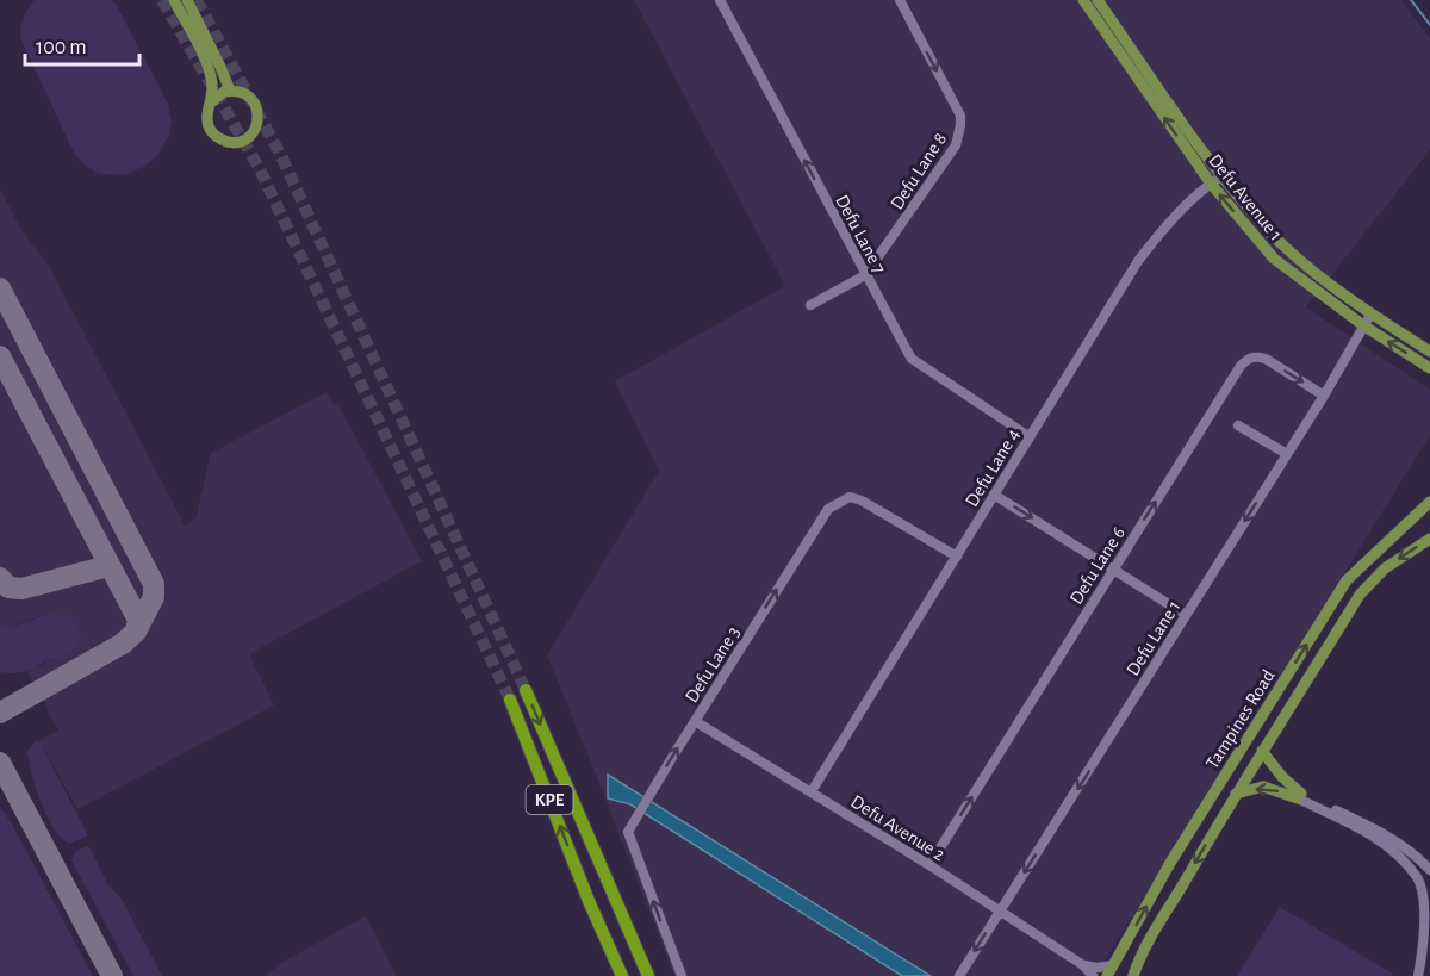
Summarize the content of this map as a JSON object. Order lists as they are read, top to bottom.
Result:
{
  "streets": {
    "highway": ["KPE"],
    "main road": ["Defu Avenue 1", "Tampines Road"],
    "street": [
      "Defu Lane 8",
      "Defu Lane 7",
      "Defu Lane 4",
      "Defu Lane 6",
      "Defu Lane 1",
      "Defu Lane 3",
      "Defu Avenue 2"
    ]
  },
  "crossings": [
    ["Defu Lane 8", "Defu Lane 7"],
    ["Defu Avenue 1", "Defu Lane 4"],
    ["Defu Avenue 1", "Defu Lane 1"],
    ["Defu Lane 7", "Defu Lane 4"],
    ["Defu Lane 4", "Defu Lane 3"],
    ["Defu Lane 4", "Defu Avenue 2"],
    ["Defu Lane 6", "Defu Lane 1"],
    ["Defu Lane 6", "Defu Avenue 2"],
    ["Defu Lane 1", "Defu Avenue 2"],
    ["Defu Lane 3", "Defu Avenue 2"]
  ],
  "one_way": [
    "Defu Lane 8",
    "Defu Lane 7",
    "Defu Lane 6",
    "Defu Lane 1"
  ],
  "scale_bar": "100 m"
}
